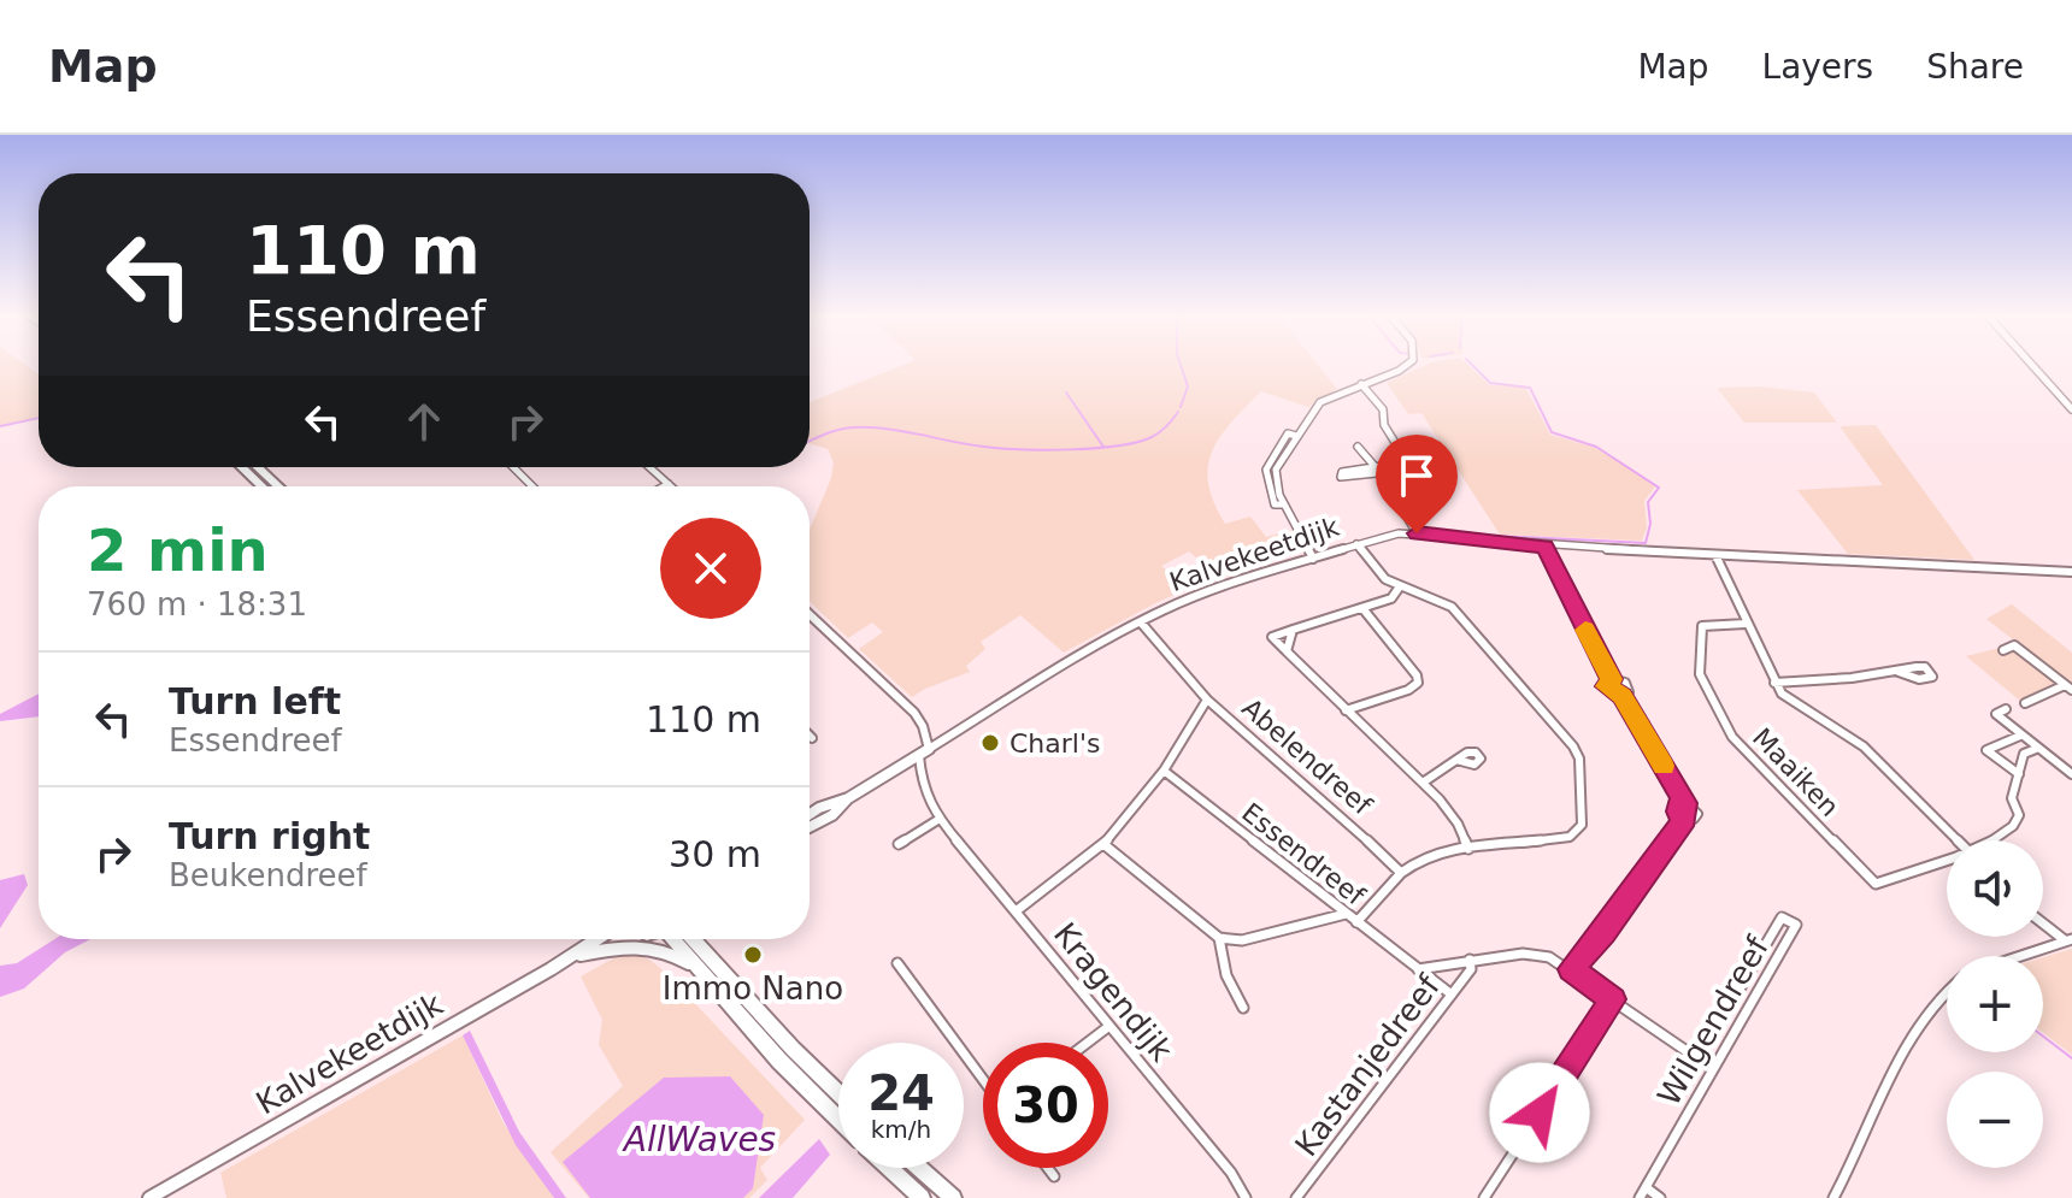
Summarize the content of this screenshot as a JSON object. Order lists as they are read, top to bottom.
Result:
{
  "streets": {
    "street": [
      "Kalvekeetdijk",
      "Abelendreef",
      "Maaiken",
      "Essendreef",
      "Kragendijk",
      "Wilgendreef",
      "Kastanjedreef"
    ]
  },
  "crossings": [
    ["Kalvekeetdijk", "Abelendreef"],
    ["Kalvekeetdijk", "Kragendijk"],
    ["Essendreef", "Kastanjedreef"]
  ],
  "water": ["AllWaves"],
  "places": ["Charl's", "Immo Nano"],
  "page": {
    "header": "Map",
    "nav": ["Map", "Layers", "Share"],
    "turn": ["110 m", "Essendreef"],
    "heading": ["2 min", "760 m · 18:31"],
    "list": [
      {
        "name": "Turn left",
        "note": "Essendreef",
        "value": "110 m"
      },
      {
        "name": "Turn right",
        "note": "Beukendreef",
        "value": "30 m"
      }
    ],
    "map_buttons": ["+", "−"],
    "speed": "24 km/h",
    "limit": "30"
  }
}
